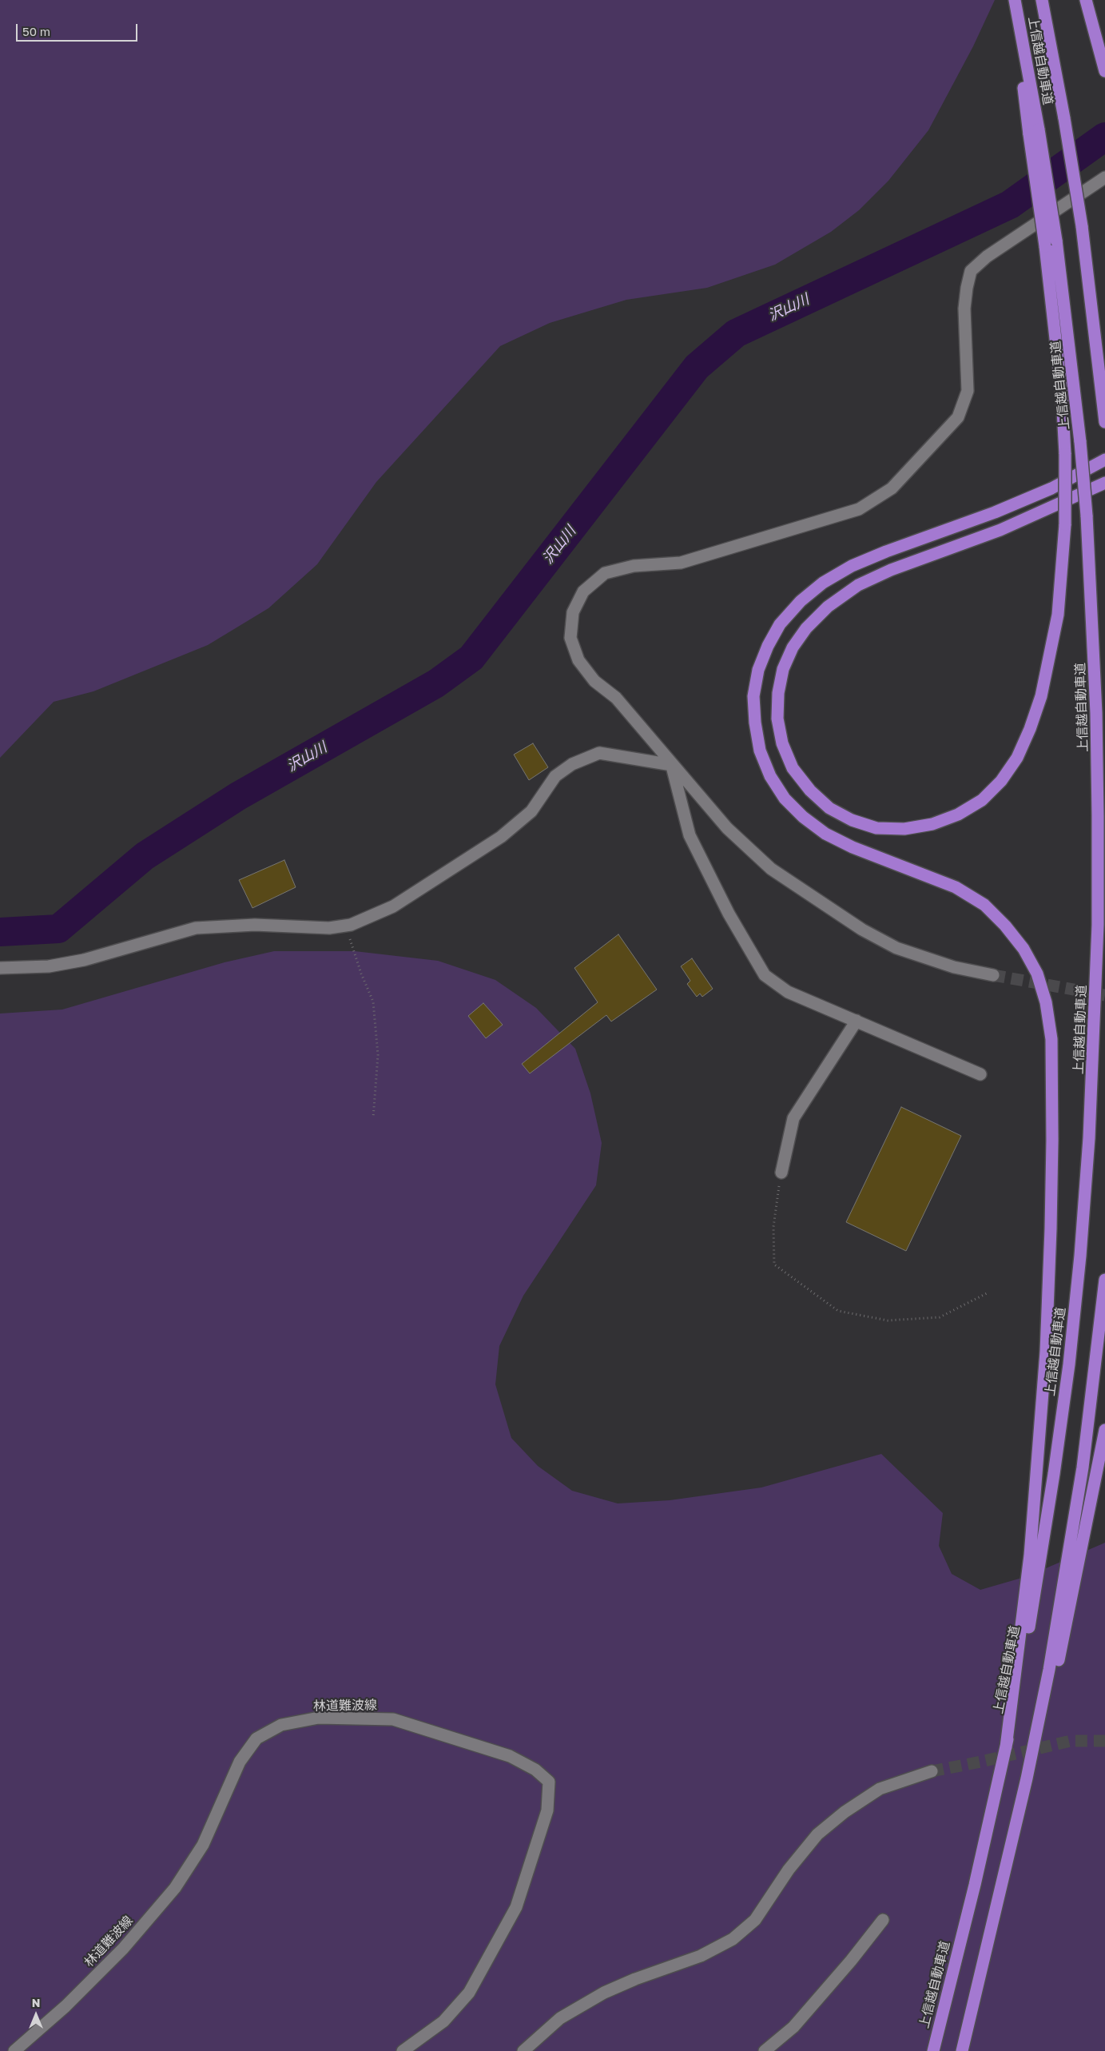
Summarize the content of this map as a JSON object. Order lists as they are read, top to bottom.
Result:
{
  "streets": {
    "highway": ["上信越自動車道"],
    "street": ["林道難波線"]
  },
  "water": ["沢山川"],
  "scale_bar": "50 m",
  "north": "top"
}
